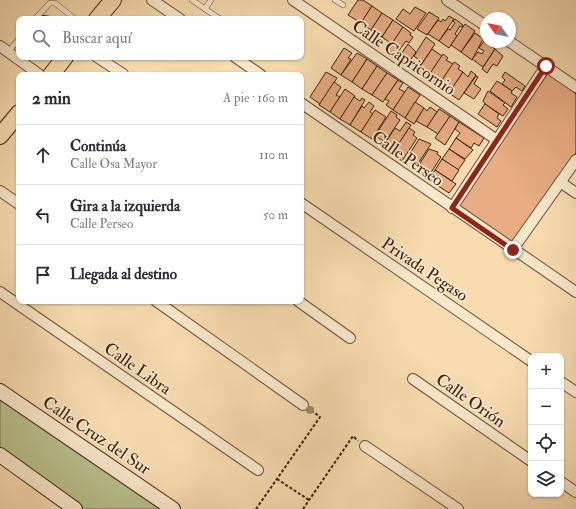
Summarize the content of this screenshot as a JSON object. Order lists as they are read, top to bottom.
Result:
{
  "streets": {
    "street": [
      "Calle Capricornio",
      "Calle Perseo",
      "Privada Pegaso",
      "Calle Libra",
      "Calle Orión",
      "Calle Cruz del Sur"
    ]
  },
  "north": "top left",
  "page": {
    "search": "Buscar aquí",
    "heading": ["2 min", "A pie · 160 m"],
    "list": [
      ["Continúa", "Calle Osa Mayor", "110 m"],
      ["Gira a la izquierda", "Calle Perseo", "50 m"],
      "Llegada al destino"
    ],
    "map_buttons": ["+", "−"]
  }
}
